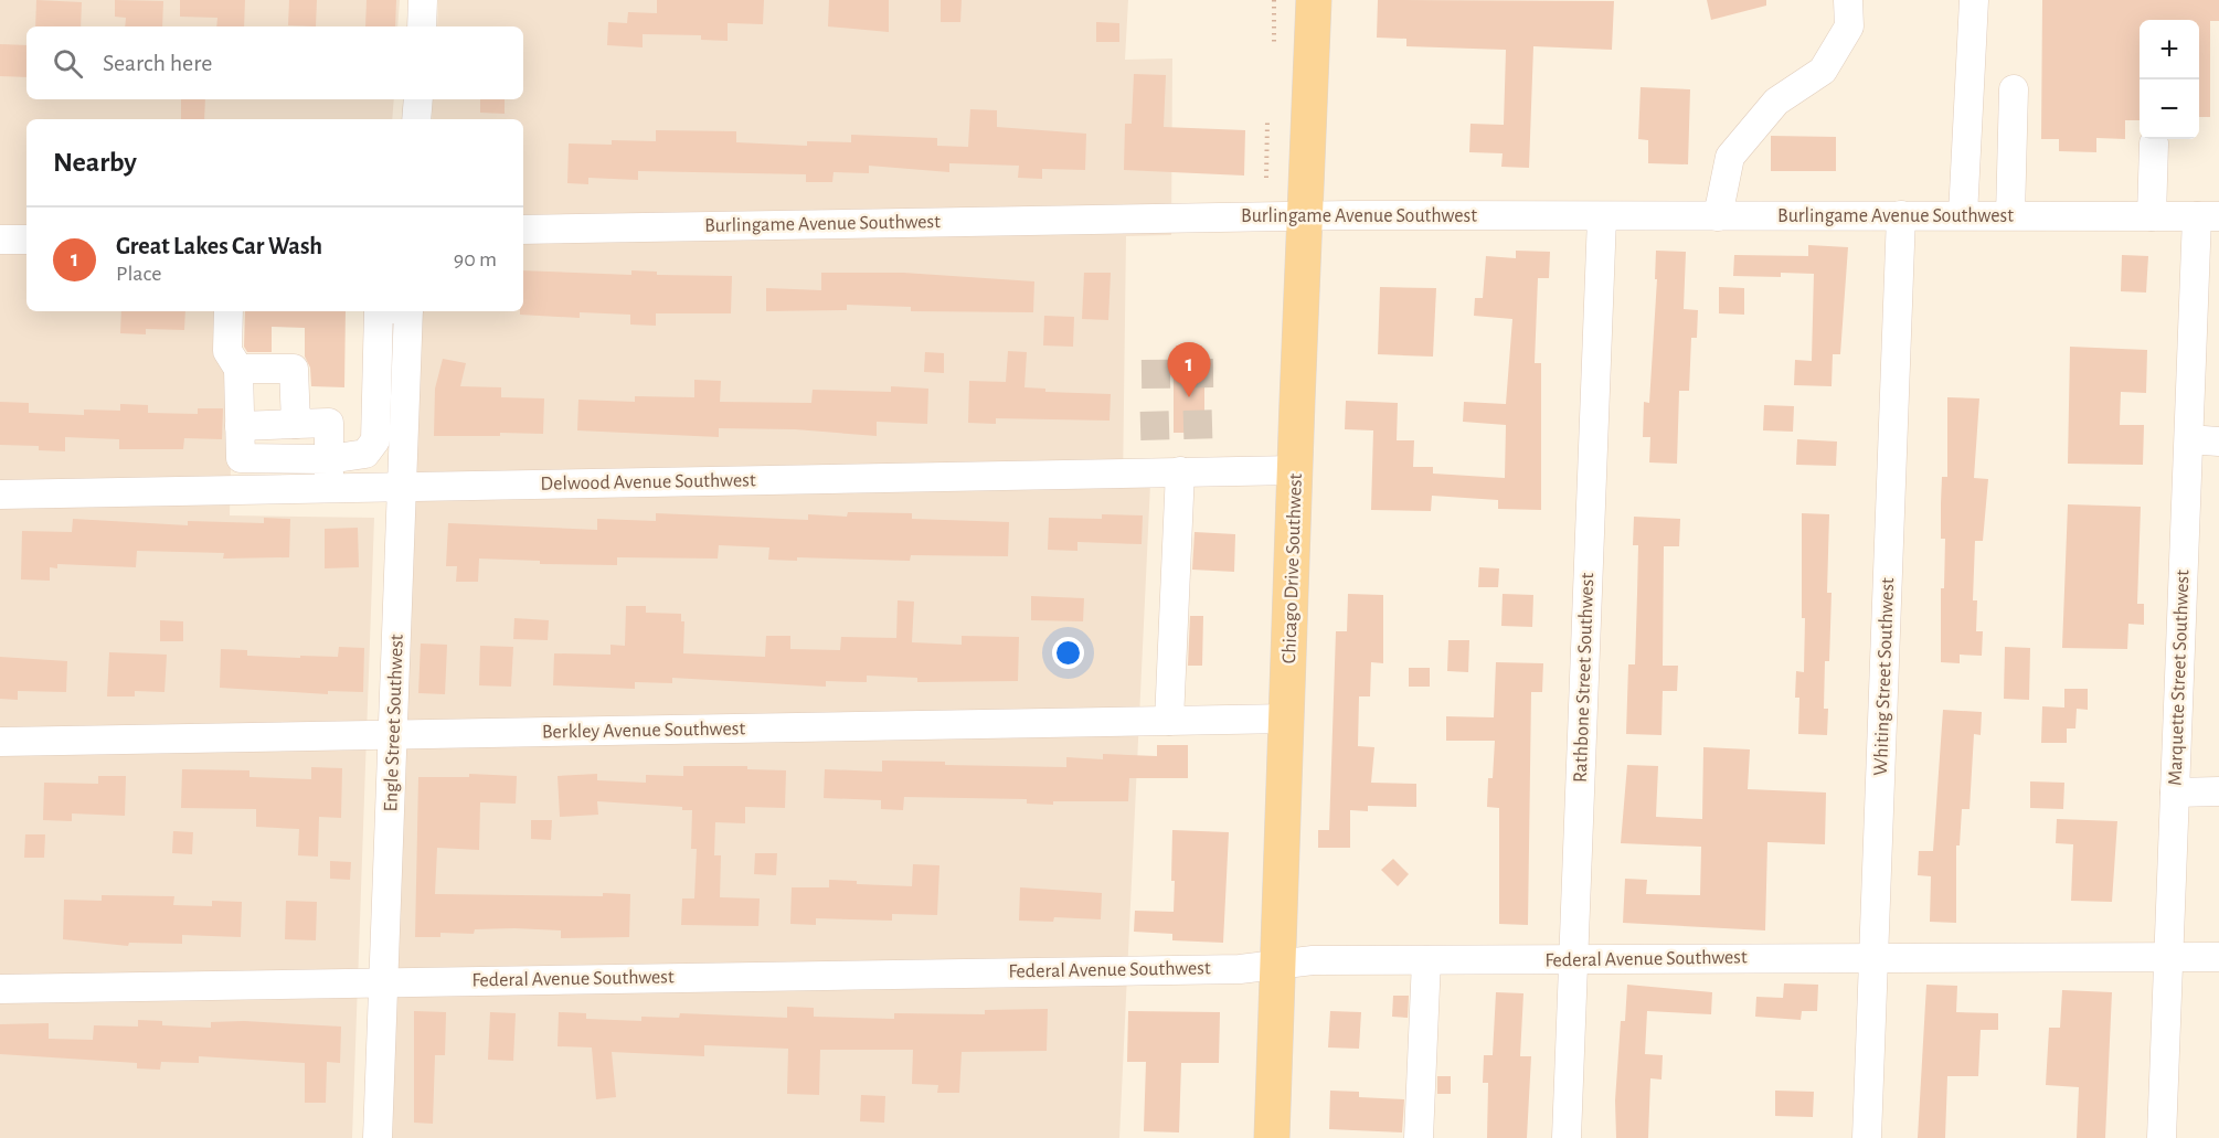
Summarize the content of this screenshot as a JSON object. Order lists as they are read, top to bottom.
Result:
{
  "streets": {
    "main road": ["Chicago Drive Southwest"],
    "street": [
      "Burlingame Avenue Southwest",
      "Delwood Avenue Southwest",
      "Whiting Street Southwest",
      "Rathbone Street Southwest",
      "Marquette Street Southwest",
      "Engle Street Southwest",
      "Berkley Avenue Southwest",
      "Federal Avenue Southwest"
    ]
  },
  "crossings": [
    ["Burlingame Avenue Southwest", "Chicago Drive Southwest"],
    ["Burlingame Avenue Southwest", "Whiting Street Southwest"],
    ["Burlingame Avenue Southwest", "Rathbone Street Southwest"],
    ["Burlingame Avenue Southwest", "Marquette Street Southwest"],
    ["Delwood Avenue Southwest", "Chicago Drive Southwest"],
    ["Delwood Avenue Southwest", "Engle Street Southwest"],
    ["Chicago Drive Southwest", "Berkley Avenue Southwest"],
    ["Chicago Drive Southwest", "Federal Avenue Southwest"],
    ["Whiting Street Southwest", "Federal Avenue Southwest"],
    ["Rathbone Street Southwest", "Federal Avenue Southwest"],
    ["Marquette Street Southwest", "Federal Avenue Southwest"],
    ["Engle Street Southwest", "Berkley Avenue Southwest"],
    ["Engle Street Southwest", "Federal Avenue Southwest"]
  ],
  "page": {
    "map_buttons": ["+", "−"],
    "search": "Search here",
    "heading": "Nearby",
    "list": [
      {
        "mark": "1",
        "name": "Great Lakes Car Wash",
        "note": "Place",
        "value": "90 m"
      }
    ],
    "pins": "1"
  }
}
